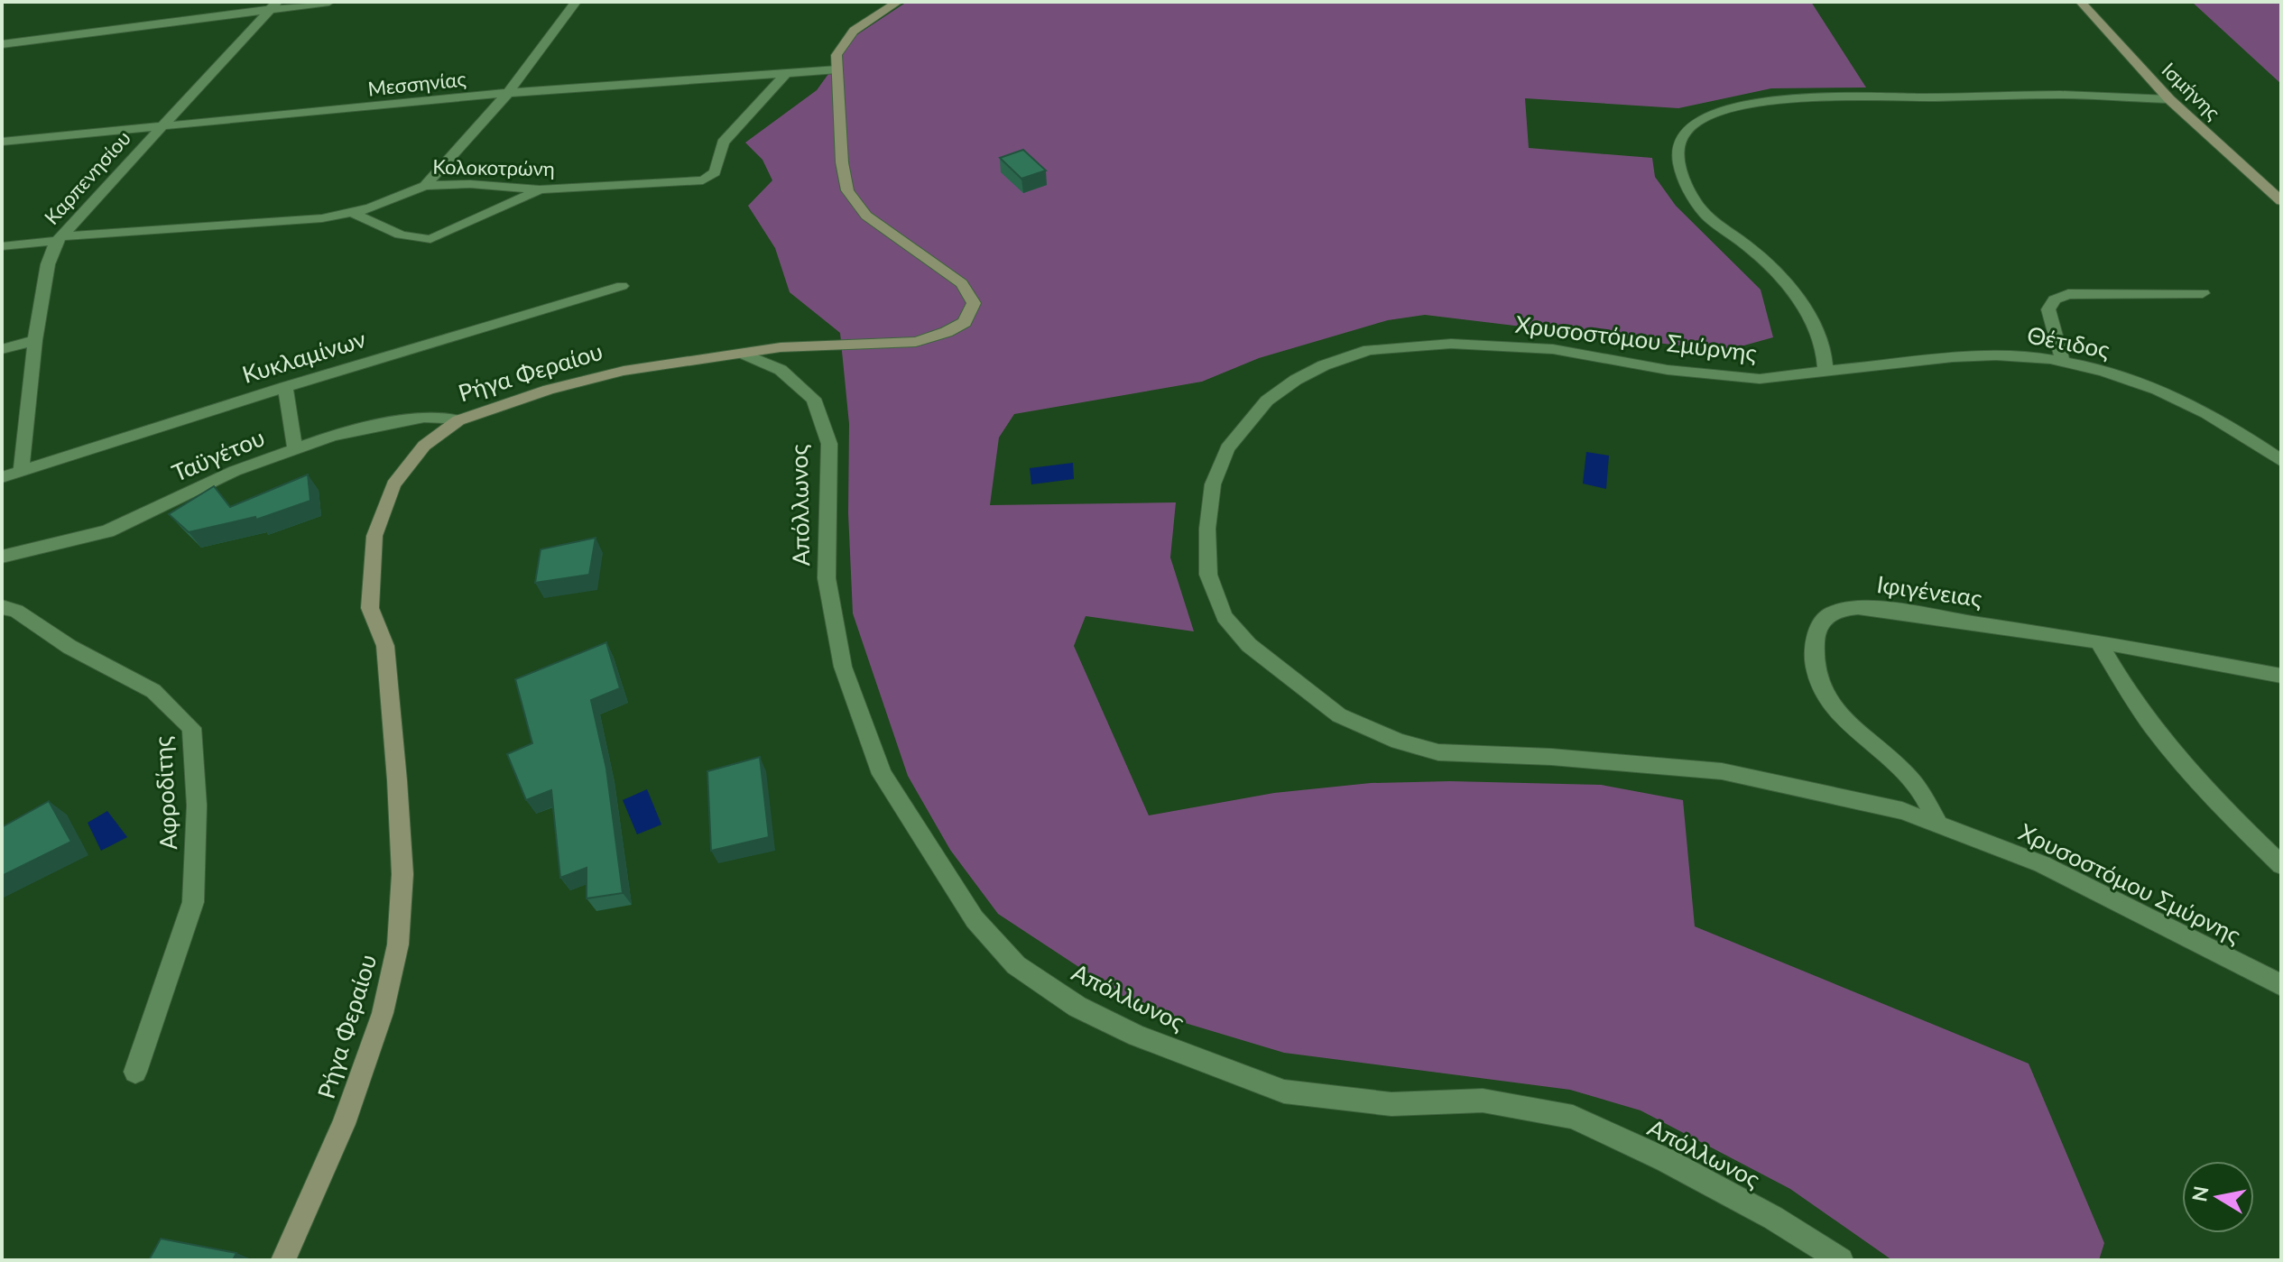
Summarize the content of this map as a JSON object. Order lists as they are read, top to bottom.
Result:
{
  "streets": {
    "street": [
      "Μεσσηνίας",
      "Ισμήνης",
      "Κολοκοτρώνη",
      "Καρπενησίου",
      "Χρυσοστόμου Σμύρνης",
      "Θέτιδος",
      "Κυκλαμίνων",
      "Ρήγα Φεραίου",
      "Ταϋγέτου",
      "Απόλλωνος",
      "Ιφιγένειας",
      "Αφροδίτης"
    ]
  },
  "crossings": [
    ["Μεσσηνίας", "Κολοκοτρώνη"],
    ["Μεσσηνίας", "Καρπενησίου"],
    ["Μεσσηνίας", "Ρήγα Φεραίου"],
    ["Κολοκοτρώνη", "Καρπενησίου"],
    ["Καρπενησίου", "Κυκλαμίνων"],
    ["Χρυσοστόμου Σμύρνης", "Θέτιδος"],
    ["Χρυσοστόμου Σμύρνης", "Ιφιγένειας"],
    ["Ρήγα Φεραίου", "Ταϋγέτου"],
    ["Ρήγα Φεραίου", "Απόλλωνος"]
  ],
  "north": "left"
}
